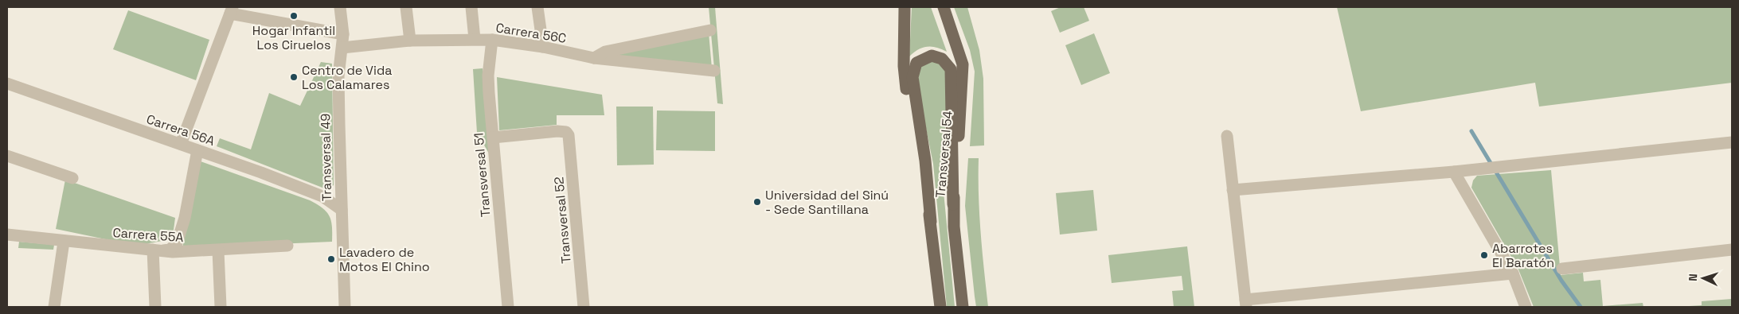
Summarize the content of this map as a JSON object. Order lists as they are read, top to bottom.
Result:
{
  "streets": {
    "main road": ["Transversal 54"],
    "street": [
      "Carrera 56C",
      "Carrera 56A",
      "Transversal 49",
      "Transversal 51",
      "Transversal 52",
      "Carrera 55A"
    ]
  },
  "crossings": [
    ["Carrera 56C", "Transversal 49"],
    ["Carrera 56C", "Transversal 51"],
    ["Carrera 56A", "Transversal 49"],
    ["Transversal 51", "Transversal 52"]
  ],
  "places": [
    "Hogar Infantil Los Ciruelos",
    "Centro de Vida Los Calamares",
    "Universidad del Sinú - Sede Santillana",
    "Abarrotes El Baratón",
    "Lavadero de Motos El Chino"
  ],
  "north": "left"
}
